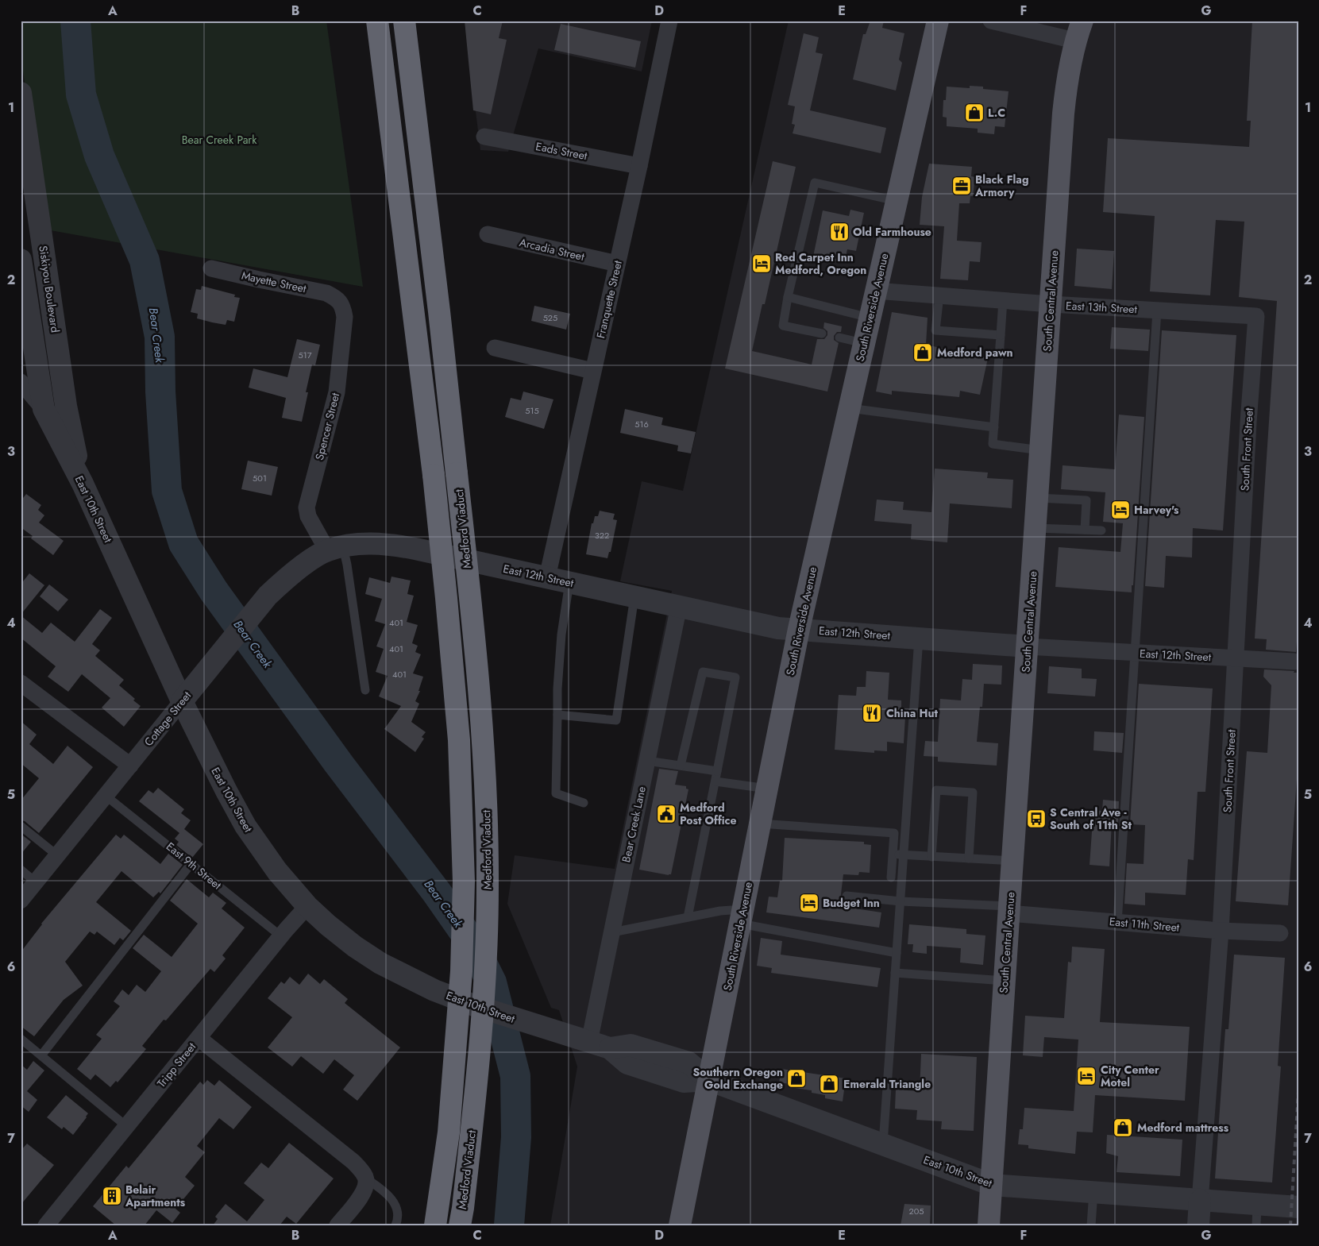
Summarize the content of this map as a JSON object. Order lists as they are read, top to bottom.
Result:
{
  "streets": {
    "highway": ["Medford Viaduct"],
    "main road": ["South Central Avenue", "South Riverside Avenue"],
    "street": [
      "Eads Street",
      "Arcadia Street",
      "Mayette Street",
      "Siskiyou Boulevard",
      "Franquette Street",
      "East 13th Street",
      "Spencer Street",
      "South Front Street",
      "East 10th Street",
      "East 12th Street",
      "Cottage Street",
      "Bear Creek Lane",
      "East 11th Street",
      "Tripp Street"
    ],
    "lane": ["East 9th Street"]
  },
  "crossings": [
    ["Eads Street", "Franquette Street"],
    ["Arcadia Street", "Franquette Street"],
    ["Mayette Street", "Spencer Street"],
    ["Siskiyou Boulevard", "East 10th Street"],
    ["Franquette Street", "East 12th Street"],
    ["South Central Avenue", "East 13th Street"],
    ["South Central Avenue", "East 10th Street"],
    ["South Central Avenue", "East 12th Street"],
    ["South Central Avenue", "East 11th Street"],
    ["South Riverside Avenue", "East 13th Street"],
    ["South Riverside Avenue", "East 10th Street"],
    ["South Riverside Avenue", "East 12th Street"],
    ["East 13th Street", "South Front Street"],
    ["Spencer Street", "East 12th Street"],
    ["Spencer Street", "Cottage Street"],
    ["South Front Street", "East 10th Street"],
    ["South Front Street", "East 12th Street"],
    ["South Front Street", "East 11th Street"],
    ["East 10th Street", "Cottage Street"],
    ["East 10th Street", "Bear Creek Lane"],
    ["East 10th Street", "Tripp Street"],
    ["East 12th Street", "Cottage Street"],
    ["East 12th Street", "Bear Creek Lane"],
    ["Cottage Street", "East 9th Street"],
    ["East 9th Street", "Tripp Street"]
  ],
  "water": ["Bear Creek"],
  "parks": ["Bear Creek Park"],
  "places": {
    "shop": [
      "L.C",
      "Medford pawn",
      "Southern Oregon Gold Exchange",
      "Emerald Triangle",
      "Medford mattress"
    ],
    "office": ["Black Flag Armory"],
    "restaurant": ["Old Farmhouse", "China Hut"],
    "hotel": [
      "Red Carpet Inn Medford, Oregon",
      "Harvey's",
      "Budget Inn",
      "City Center Motel"
    ],
    "public building": ["Medford Post Office"],
    "bus stop": ["S Central Ave - South of 11th St"],
    "building": ["Belair Apartments"]
  },
  "house_numbers": [
    "525",
    "517",
    "515",
    "516",
    "501",
    "322",
    "401",
    "401",
    "401",
    "205"
  ],
  "grid": {
    "columns": [
      "A",
      "B",
      "C",
      "D",
      "E",
      "F",
      "G"
    ],
    "rows": [
      "1",
      "2",
      "3",
      "4",
      "5",
      "6",
      "7"
    ]
  }
}
